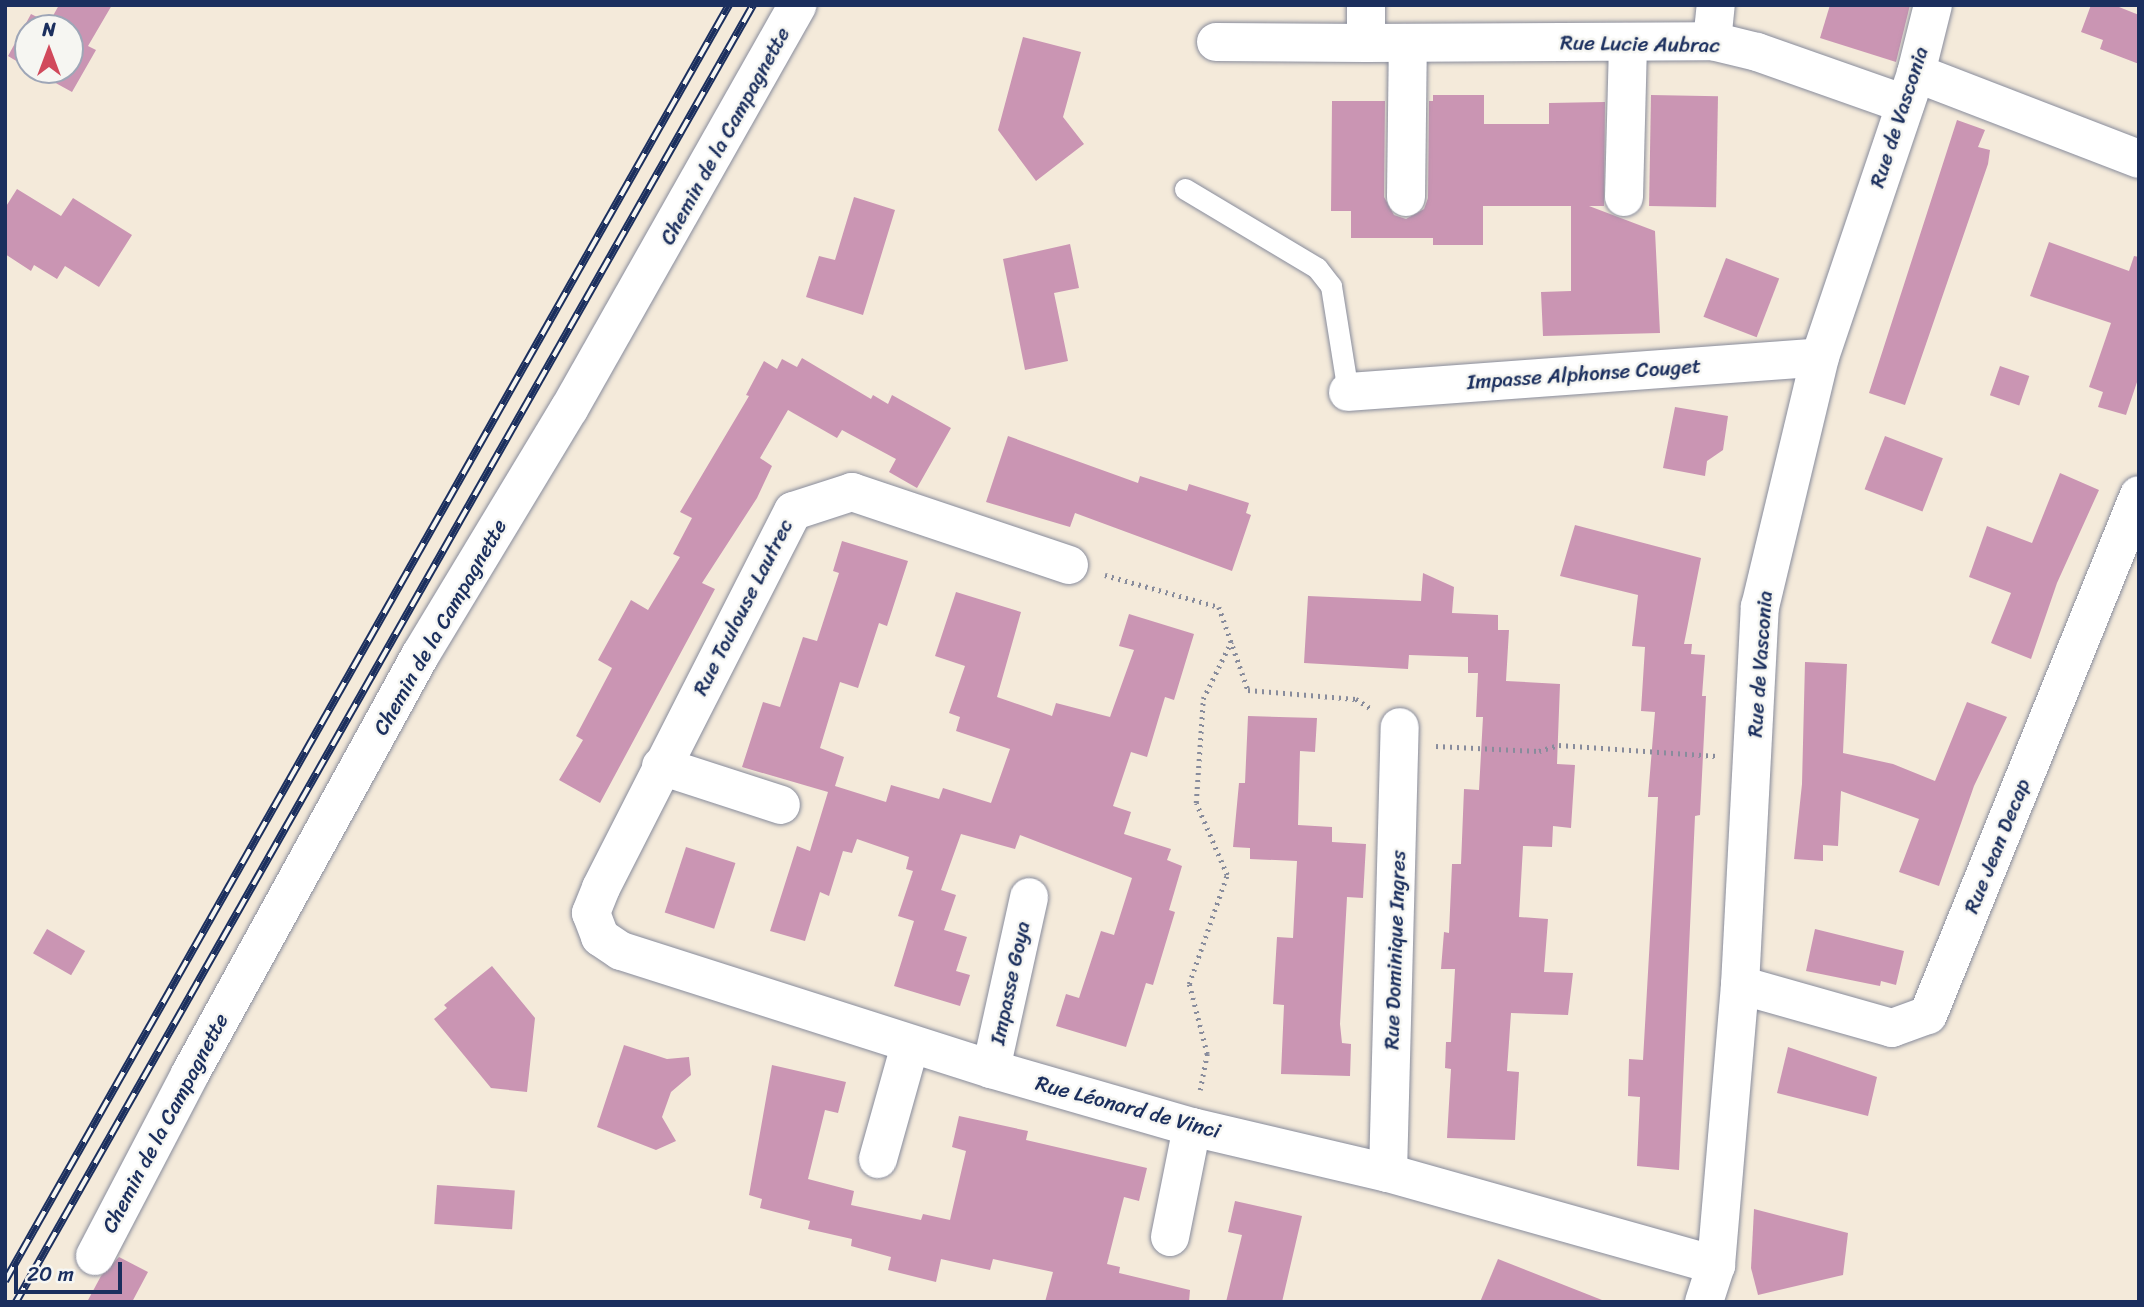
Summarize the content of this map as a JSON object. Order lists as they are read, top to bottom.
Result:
{
  "streets": {
    "street": [
      "Rue Lucie Aubrac",
      "Rue de Vasconia",
      "Chemin de la Campagnette",
      "Impasse Alphonse Couget",
      "Rue Toulouse Lautrec",
      "Rue Jean Decap",
      "Rue Dominique Ingres",
      "Impasse Goya",
      "Rue Léonard de Vinci"
    ]
  },
  "crossings": [
    ["Rue Lucie Aubrac", "Rue de Vasconia"],
    ["Rue de Vasconia", "Impasse Alphonse Couget"],
    ["Rue de Vasconia", "Rue Jean Decap"],
    ["Rue de Vasconia", "Rue Léonard de Vinci"],
    ["Rue Toulouse Lautrec", "Rue Léonard de Vinci"],
    ["Rue Dominique Ingres", "Rue Léonard de Vinci"],
    ["Impasse Goya", "Rue Léonard de Vinci"]
  ],
  "scale_bar": "20 m",
  "north": "top"
}
